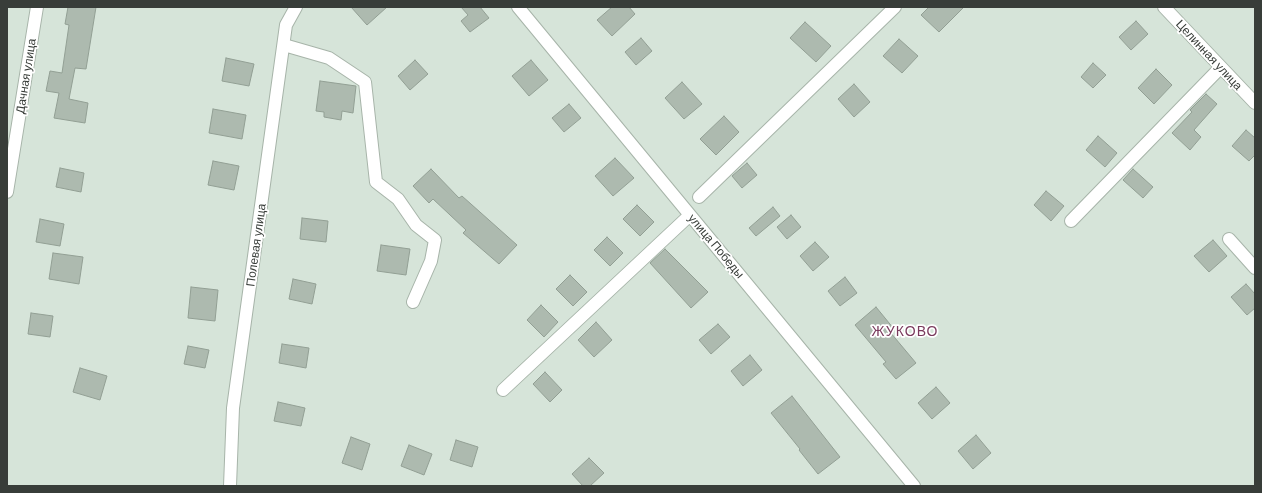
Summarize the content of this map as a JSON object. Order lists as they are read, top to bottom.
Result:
{
  "streets": {
    "street": [
      "Целинная улица",
      "Дачная улица",
      "Полевая улица",
      "улица Победы"
    ]
  },
  "districts": ["ЖУКОВО"]
}
